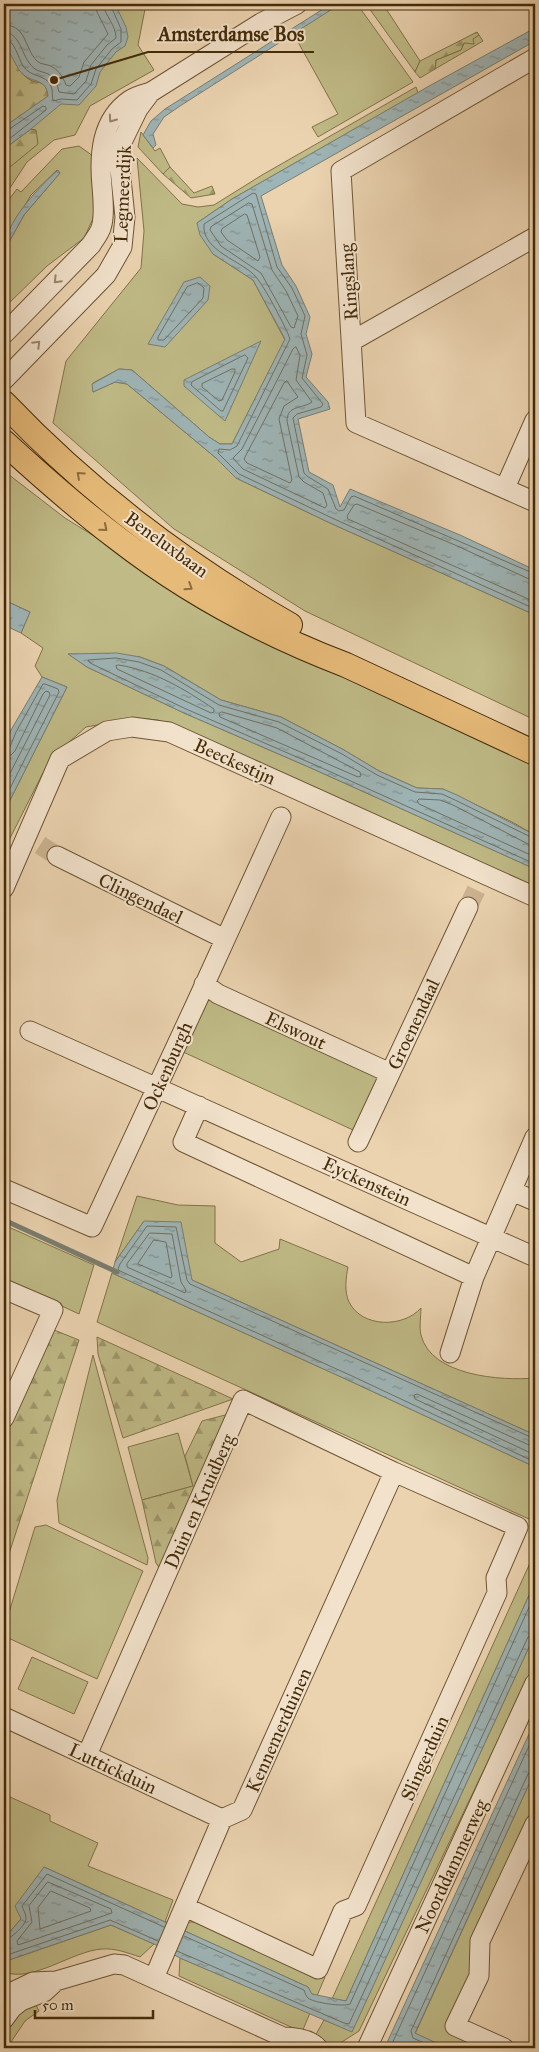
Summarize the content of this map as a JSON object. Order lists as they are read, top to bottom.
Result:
{
  "streets": {
    "main road": ["Beneluxbaan"],
    "street": [
      "Legmeerdijk",
      "Ringslang",
      "Beeckestijn",
      "Clingendael",
      "Groenendaal",
      "Elswout",
      "Ockenburgh",
      "Eyckenstein",
      "Duin en Kruidberg",
      "Kennemerduinen",
      "Slingerduin",
      "Luttickduin",
      "Noorddammerweg"
    ]
  },
  "crossings": [
    ["Beeckestijn", "Ockenburgh"],
    ["Clingendael", "Ockenburgh"],
    ["Groenendaal", "Elswout"],
    ["Elswout", "Ockenburgh"],
    ["Ockenburgh", "Eyckenstein"],
    ["Duin en Kruidberg", "Kennemerduinen"],
    ["Duin en Kruidberg", "Slingerduin"],
    ["Duin en Kruidberg", "Luttickduin"],
    ["Kennemerduinen", "Slingerduin"],
    ["Kennemerduinen", "Luttickduin"]
  ],
  "places": ["Amsterdamse Bos"],
  "scale_bar": "50 m"
}
